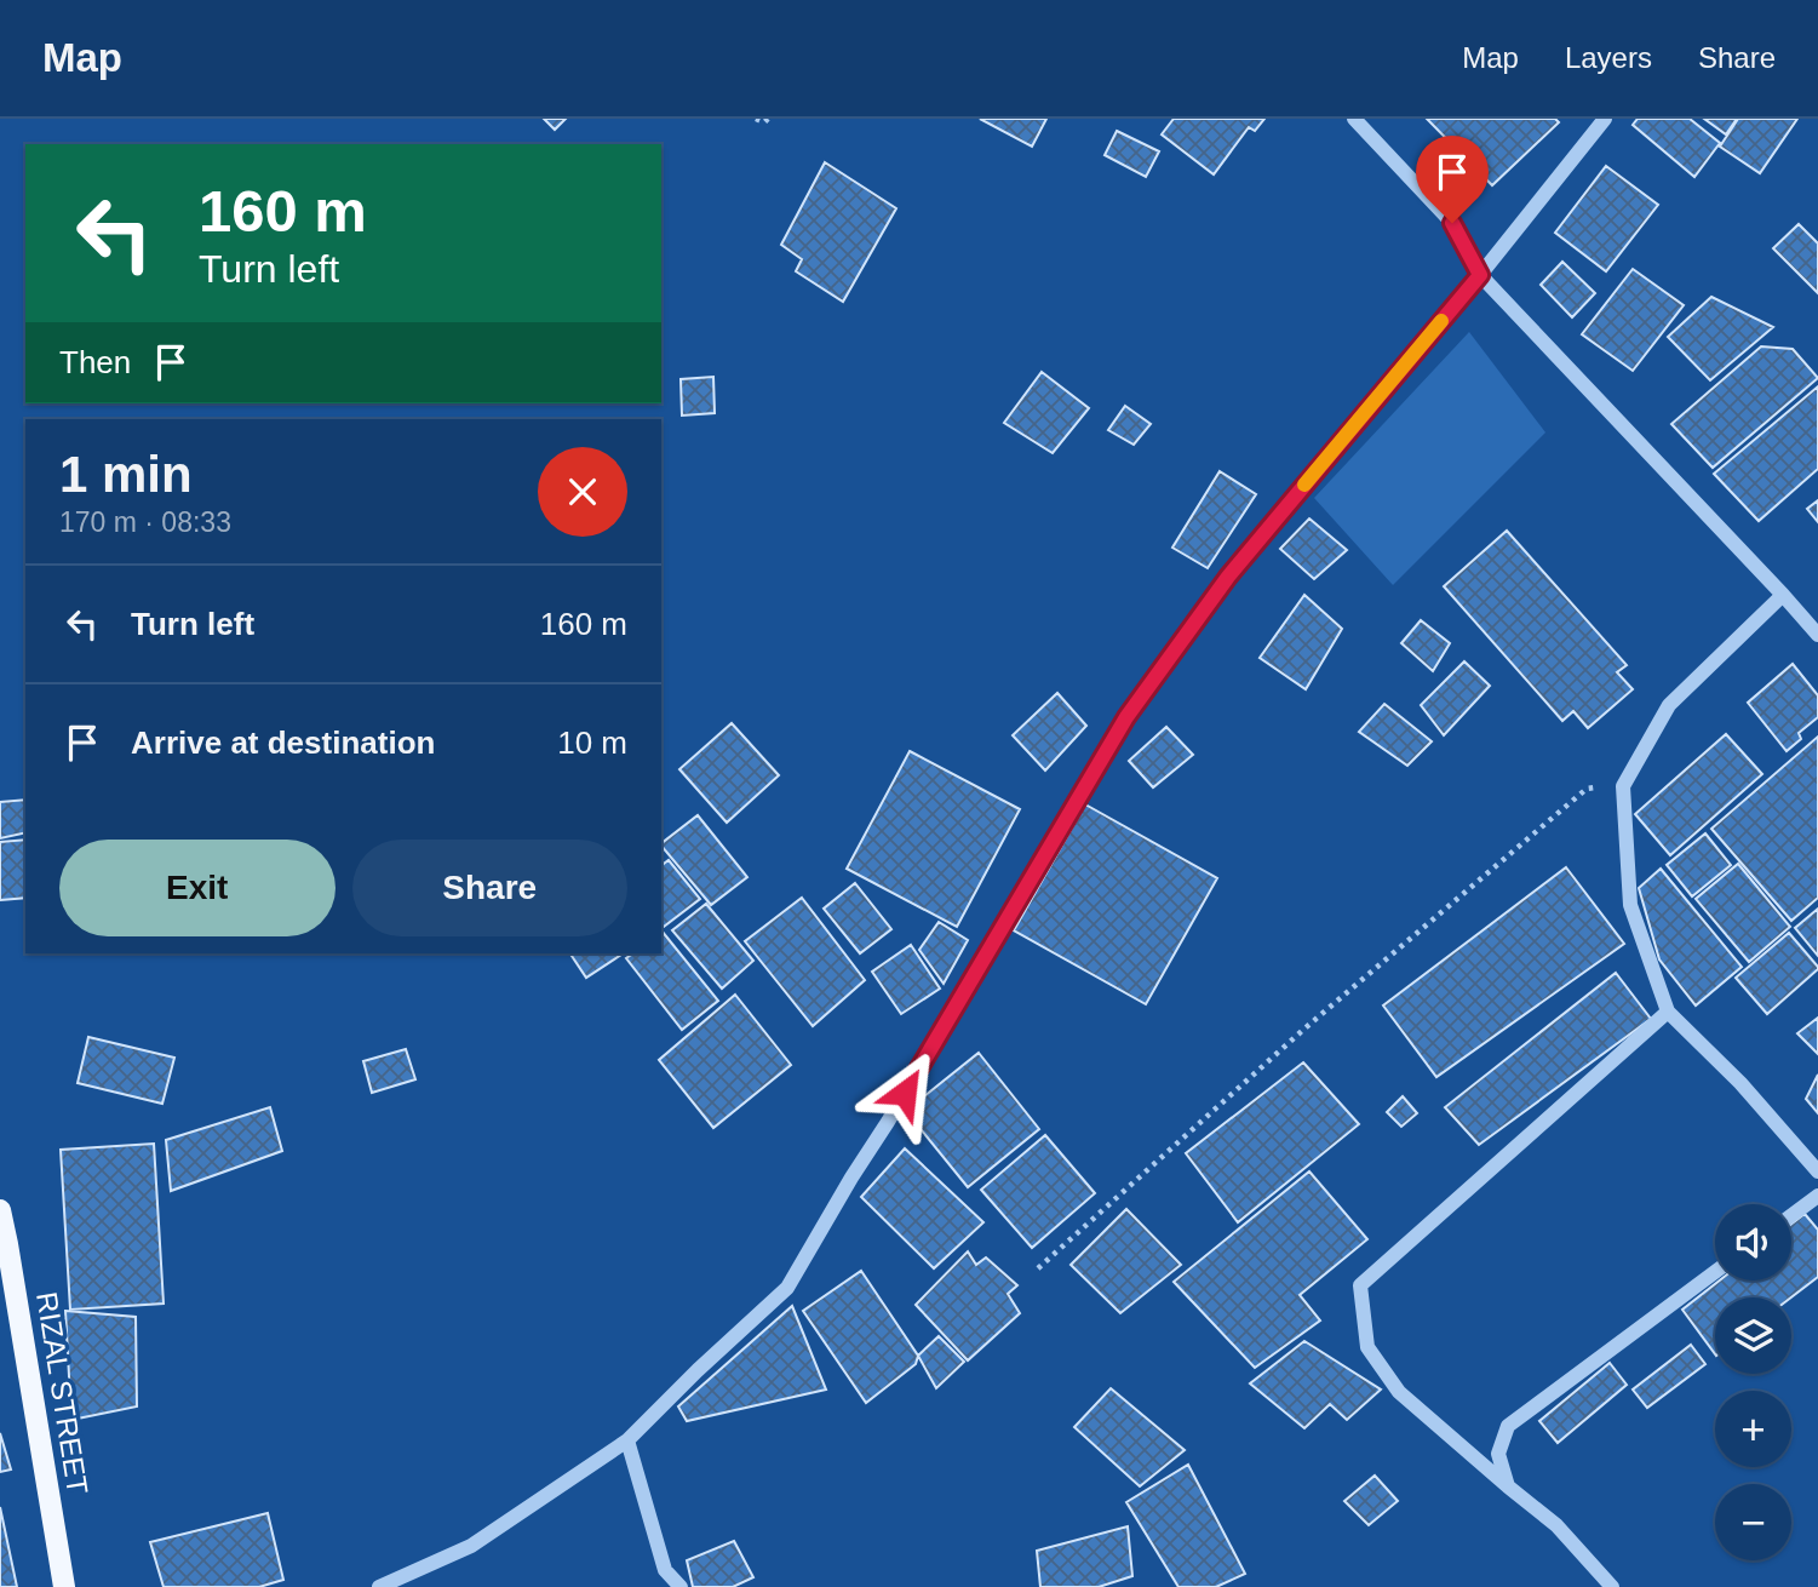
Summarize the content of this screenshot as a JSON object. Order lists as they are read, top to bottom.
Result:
{
  "streets": {
    "main road": ["RIZAL STREET"]
  },
  "page": {
    "header": "Map",
    "nav": ["Map", "Layers", "Share"],
    "turn": ["160 m", "Turn left"],
    "then": "Then",
    "heading": ["1 min", "170 m · 08:33"],
    "list": [
      {
        "name": "Turn left",
        "value": "160 m"
      },
      {
        "name": "Arrive at destination",
        "value": "10 m"
      }
    ],
    "buttons": ["Exit", "Share"],
    "map_buttons": ["+", "−"]
  }
}
